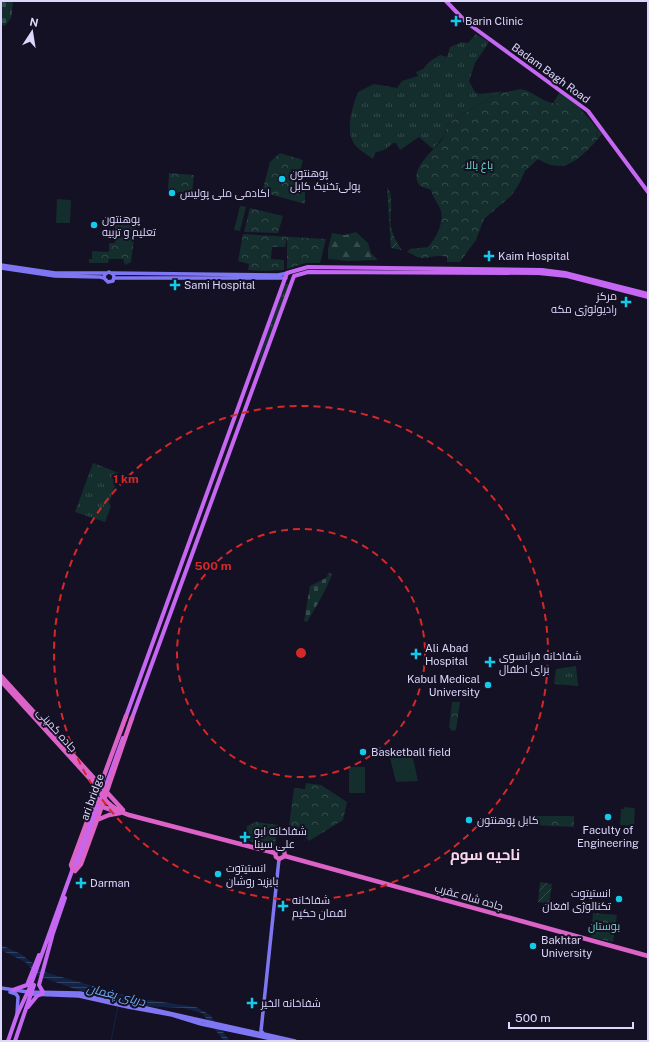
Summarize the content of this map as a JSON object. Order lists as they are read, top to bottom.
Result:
{
  "streets": {
    "highway": ["جاده کمپنی", "جاده شاه عقرب"],
    "main road": ["Badam Bagh Road", "ari bridge"]
  },
  "districts": ["ناحیه سوم"],
  "water": ["دریای پغمان"],
  "parks": ["باغ بالا", "بوستان"],
  "places": {
    "health": [
      "Barin Clinic",
      "Kaim Hospital",
      "Sami Hospital",
      "مرکز رادیولوژی مکه",
      "Ali Abad Hospital",
      "شفاخانه فرانسوی برای اطفال",
      "شفاخانه ابو علی سینا",
      "Darman",
      "شفاخانه لقمان حکیم",
      "شفاخانه الخیر"
    ],
    "other": [
      "پوهنتون پولی‌تخنیک کابل",
      "اکادمی ملی پولیس",
      "پوهنتون تعلیم و تربیه",
      "Kabul Medical University",
      "Basketball field",
      "Faculty of Engineering",
      "کابل پوهنتون",
      "انستیتوت بایزید روشان",
      "انستیتوت تکنالوژی افغان",
      "Bakhtar University"
    ]
  },
  "scale_bar": "500 m",
  "north": "top",
  "rings": ["1 km", "500 m"]
}
